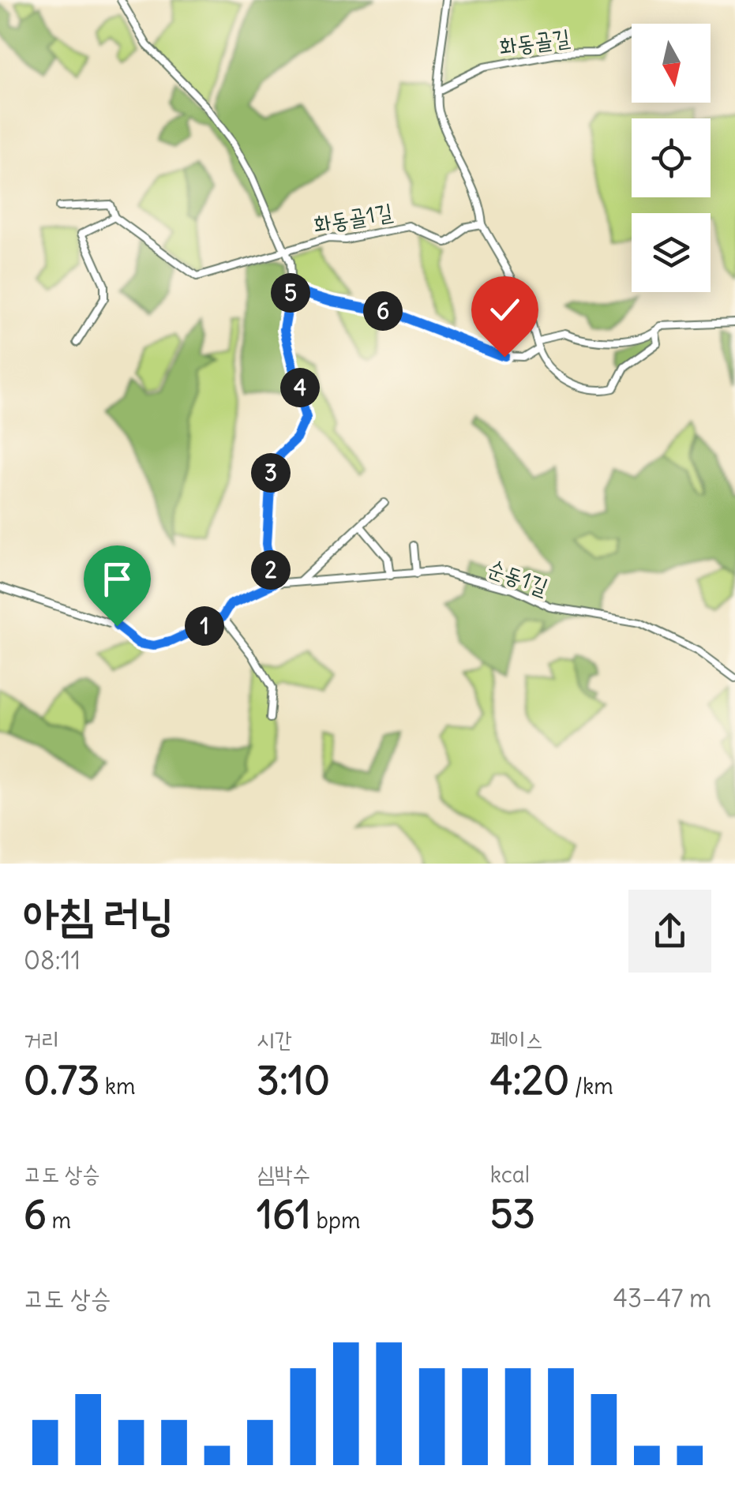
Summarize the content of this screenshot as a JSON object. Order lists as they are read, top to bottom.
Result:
{
  "streets": {
    "street": ["화동골길", "화동골1길", "순동1길"]
  },
  "north": "bottom",
  "page": {
    "pins": [
      "5",
      "6",
      "4",
      "3",
      "2",
      "1"
    ],
    "heading": ["아침 러닝", "08:11"],
    "stats": [
      ["거리", "0.73 km"],
      ["시간", "3:10"],
      ["페이스", "4:20 /km"],
      ["고도 상승", "6 m"],
      ["심박수", "161 bpm"],
      ["kcal", "53"]
    ],
    "chart": ["고도 상승", "43–47 m"]
  }
}
